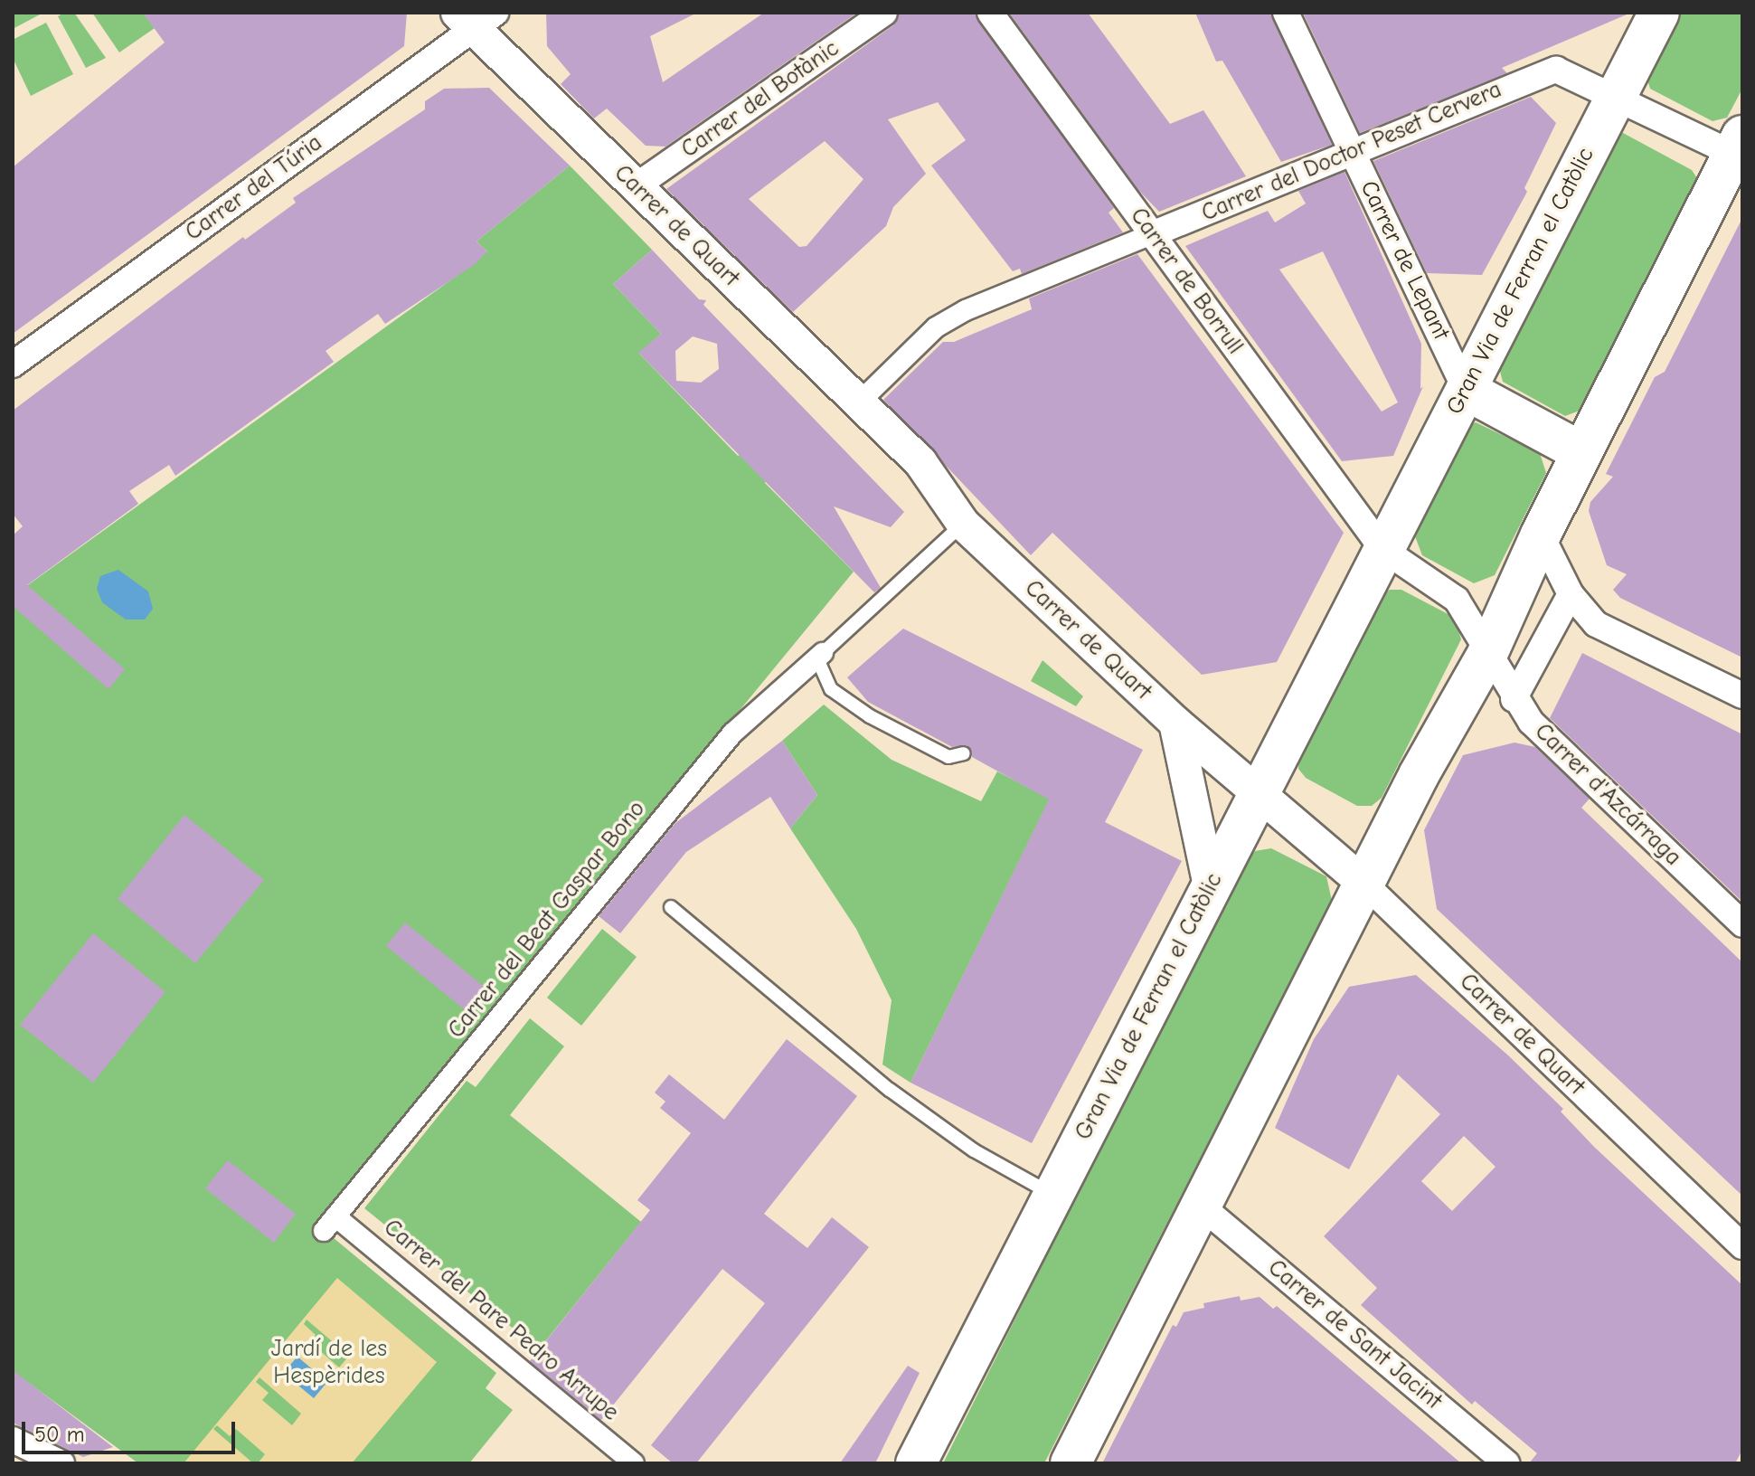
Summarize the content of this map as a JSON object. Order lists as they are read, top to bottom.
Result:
{
  "streets": {
    "main road": ["Gran Via de Ferran el Catòlic"],
    "street": [
      "Carrer del Botànic",
      "Carrer del Doctor Peset Cervera",
      "Carrer del Túria",
      "Carrer de Quart",
      "Carrer de Lepant",
      "Carrer de Borrull",
      "Carrer d'Azcárraga",
      "Carrer del Beat Gaspar Bono",
      "Carrer del Pare Pedro Arrupe",
      "Carrer de Sant Jacint"
    ]
  },
  "crossings": [
    ["Carrer del Botànic", "Carrer de Quart"],
    ["Carrer del Doctor Peset Cervera", "Carrer de Quart"],
    ["Carrer del Doctor Peset Cervera", "Carrer de Lepant"],
    ["Carrer del Doctor Peset Cervera", "Carrer de Borrull"],
    ["Carrer del Doctor Peset Cervera", "Gran Via de Ferran el Catòlic"],
    ["Carrer del Túria", "Carrer de Quart"],
    ["Carrer de Quart", "Gran Via de Ferran el Catòlic"],
    ["Carrer de Quart", "Carrer del Beat Gaspar Bono"],
    ["Carrer de Lepant", "Gran Via de Ferran el Catòlic"],
    ["Carrer de Borrull", "Gran Via de Ferran el Catòlic"],
    ["Carrer del Beat Gaspar Bono", "Carrer del Pare Pedro Arrupe"]
  ],
  "parks": ["Jardí de les Hespèrides"],
  "scale_bar": "50 m"
}
